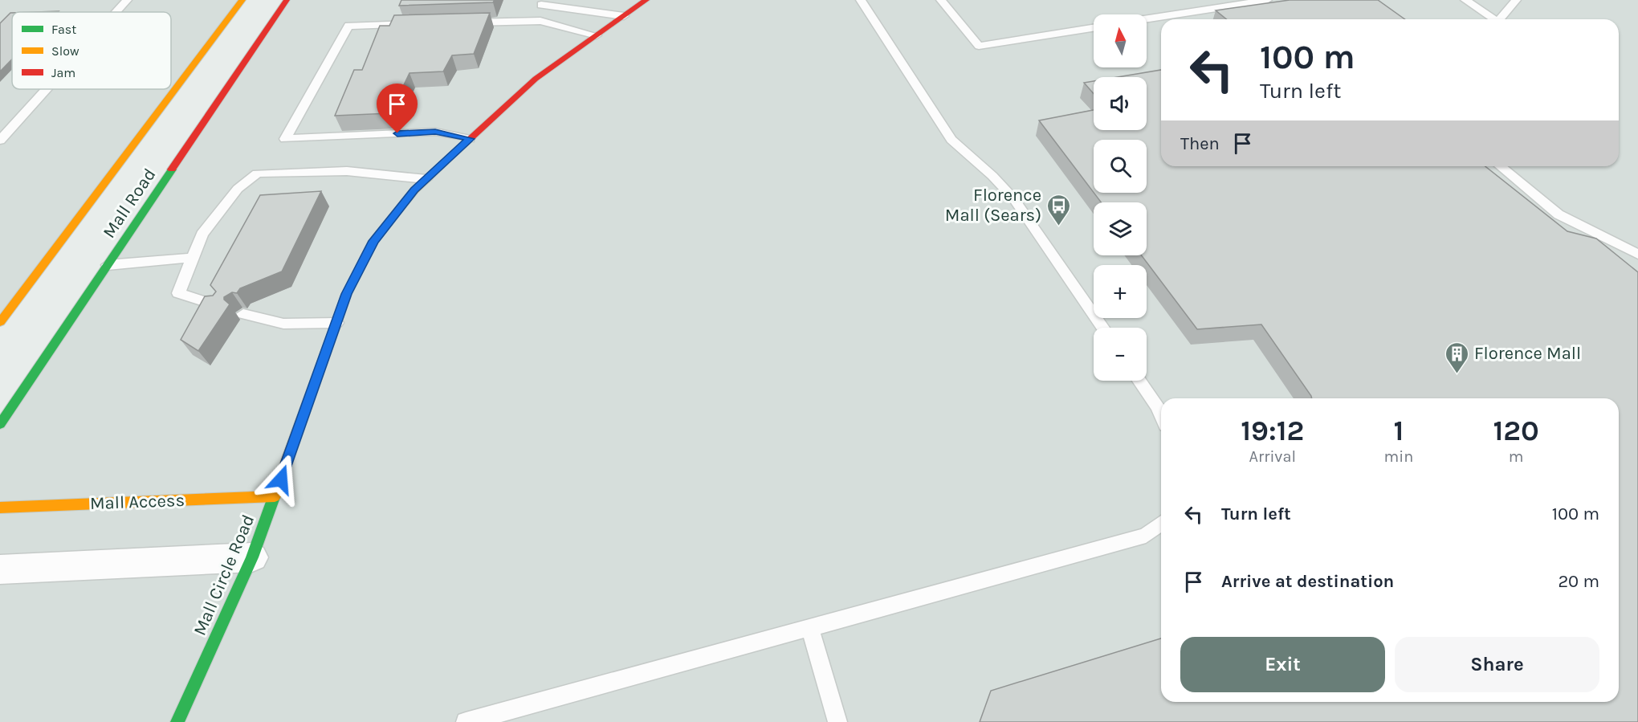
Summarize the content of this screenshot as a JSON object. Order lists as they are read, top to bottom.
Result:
{
  "streets": {
    "main road": ["Mall Road", "Mall Access", "Mall Circle Road"]
  },
  "crossings": [
    ["Mall Access", "Mall Circle Road"]
  ],
  "places": {
    "bus stop": ["Florence Mall (Sears)"],
    "building": ["Florence Mall"]
  },
  "legend": ["Fast", "Slow", "Jam"],
  "north": "top",
  "page": {
    "map_buttons": ["+", "−"],
    "turn": ["100 m", "Turn left"],
    "then": "Then",
    "eta": [
      "19:12",
      "Arrival",
      "1",
      "min",
      "120",
      "m"
    ],
    "list": [
      {
        "name": "Turn left",
        "value": "100 m"
      },
      {
        "name": "Arrive at destination",
        "value": "20 m"
      }
    ],
    "buttons": ["Exit", "Share"]
  }
}
